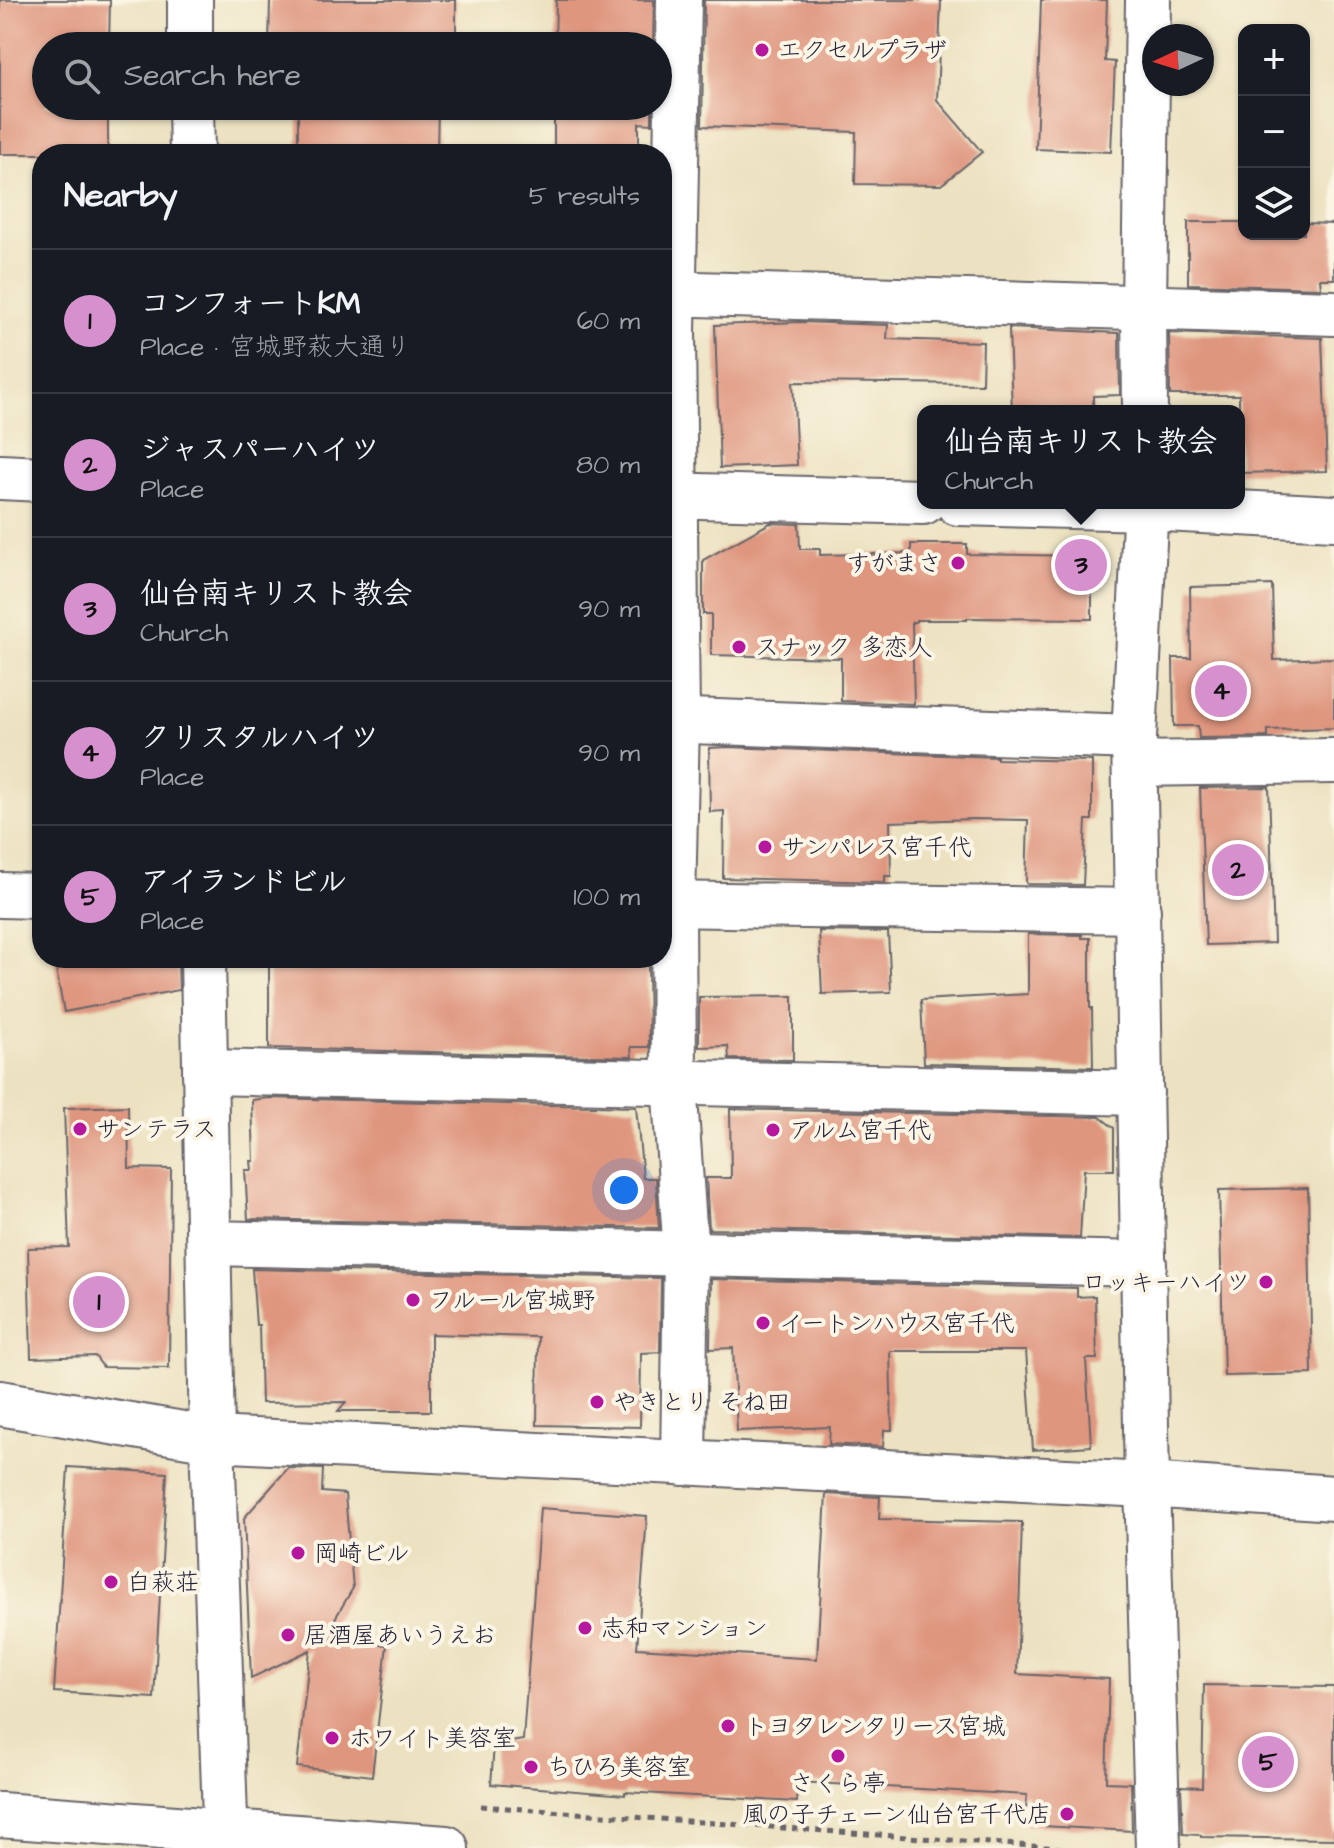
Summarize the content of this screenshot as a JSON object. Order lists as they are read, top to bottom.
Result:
{
  "places": [
    "エクセルプラザ",
    "すがまさ",
    "スナック 多恋人",
    "サンパレス宮千代",
    "サンテラス",
    "アルム宮千代",
    "ロッキーハイツ",
    "フルール宮城野",
    "イートンハウス宮千代",
    "やきとり そね田",
    "岡崎ビル",
    "白萩荘",
    "志和マンション",
    "居酒屋あいうえお",
    "トヨタレンタリース宮城",
    "ホワイト美容室",
    "さくら亭",
    "ちひろ美容室",
    "風の子チェーン仙台宮千代店"
  ],
  "north": "left",
  "page": {
    "map_buttons": ["+", "−"],
    "search": "Search here",
    "heading": ["Nearby", "5 results"],
    "list": [
      {
        "mark": "1",
        "name": "コンフォートKM",
        "note": "Place · 宮城野萩大通り",
        "value": "60 m"
      },
      {
        "mark": "2",
        "name": "ジャスパーハイツ",
        "note": "Place",
        "value": "80 m"
      },
      {
        "mark": "3",
        "name": "仙台南キリスト教会",
        "note": "Church",
        "value": "90 m"
      },
      {
        "mark": "4",
        "name": "クリスタルハイツ",
        "note": "Place",
        "value": "90 m"
      },
      {
        "mark": "5",
        "name": "アイランドビル",
        "note": "Place",
        "value": "100 m"
      }
    ],
    "popup": ["仙台南キリスト教会", "Church"],
    "pins": [
      "3",
      "4",
      "2",
      "1",
      "5"
    ]
  }
}
